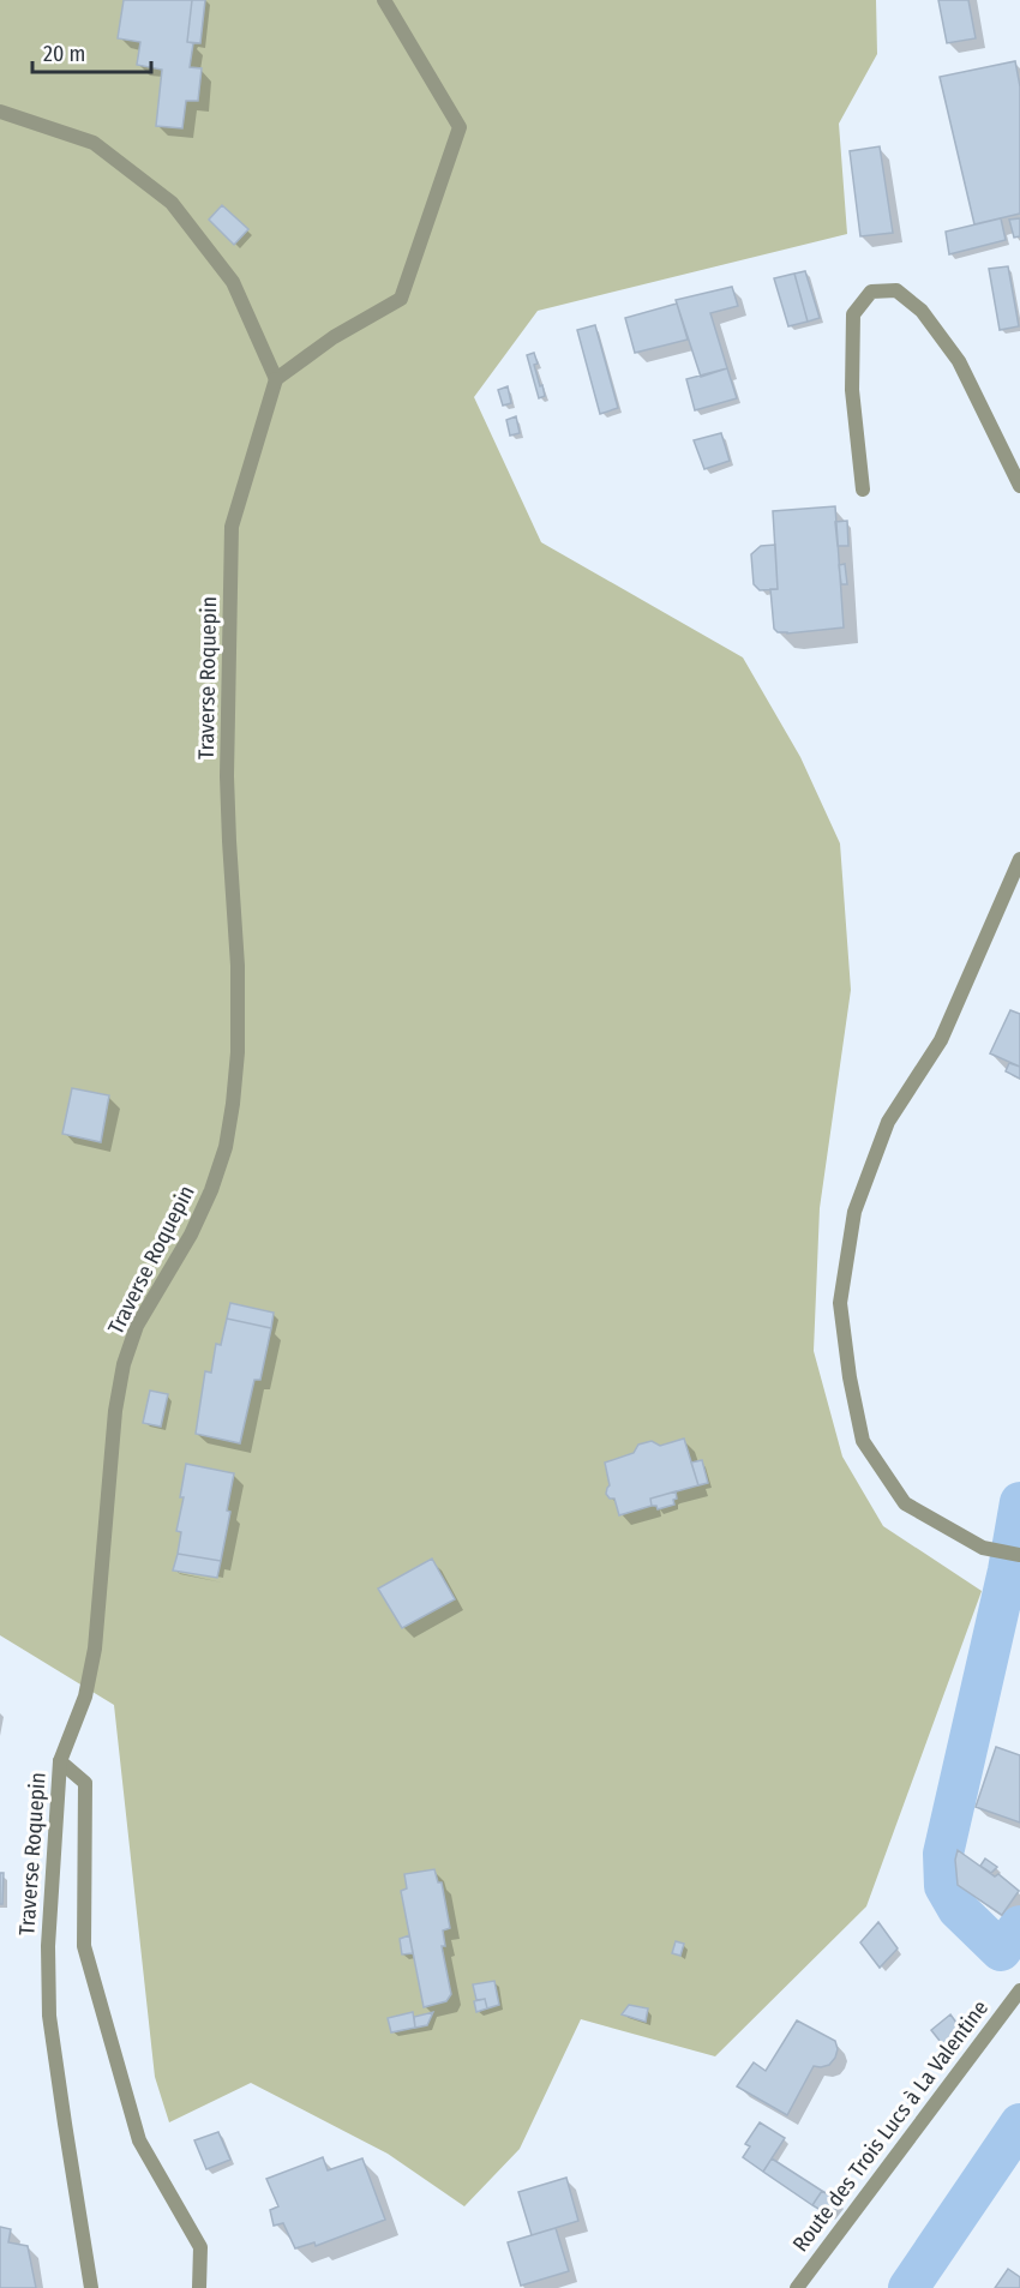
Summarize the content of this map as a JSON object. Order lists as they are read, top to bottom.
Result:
{
  "streets": {
    "street": ["Traverse Roquepin", "Route des Trois Lucs à La Valentine"]
  },
  "scale_bar": "20 m"
}
